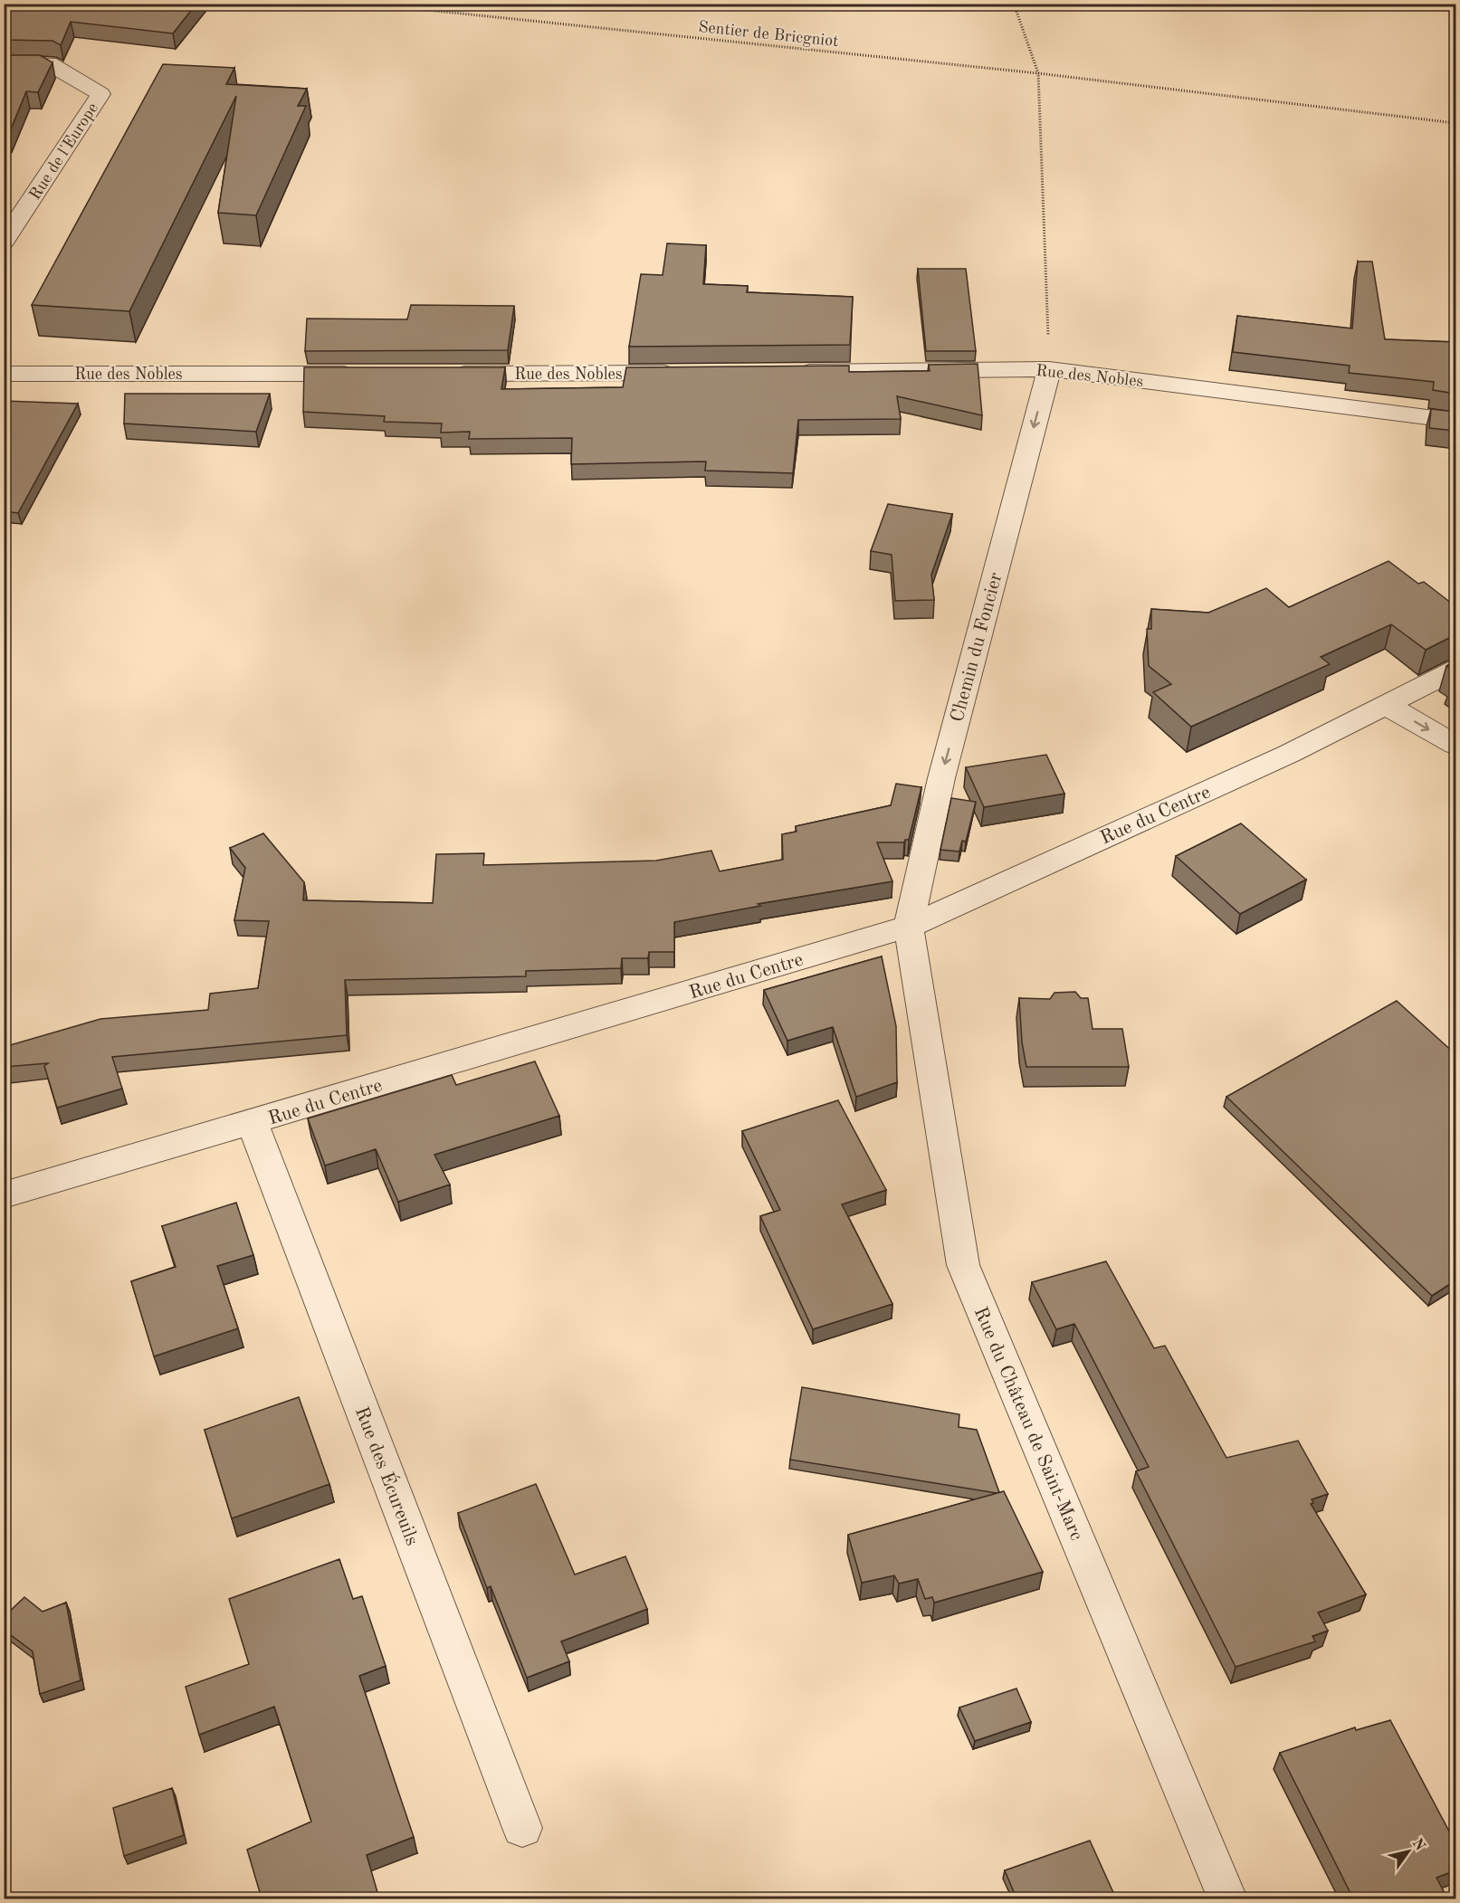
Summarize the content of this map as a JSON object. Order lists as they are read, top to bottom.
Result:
{
  "streets": {
    "street": [
      "Rue de l'Europe",
      "Rue des Nobles",
      "Chemin du Foncier",
      "Rue du Centre",
      "Rue du Château de Saint-Marc",
      "Rue des Écureuils"
    ],
    "path": ["Sentier de Bricgniot"]
  },
  "crossings": [
    ["Rue des Nobles", "Chemin du Foncier"],
    ["Chemin du Foncier", "Rue du Centre"],
    ["Chemin du Foncier", "Rue du Château de Saint-Marc"],
    ["Rue du Centre", "Rue du Château de Saint-Marc"],
    ["Rue du Centre", "Rue des Écureuils"]
  ],
  "one_way": ["Chemin du Foncier"],
  "north": "top right"
}
